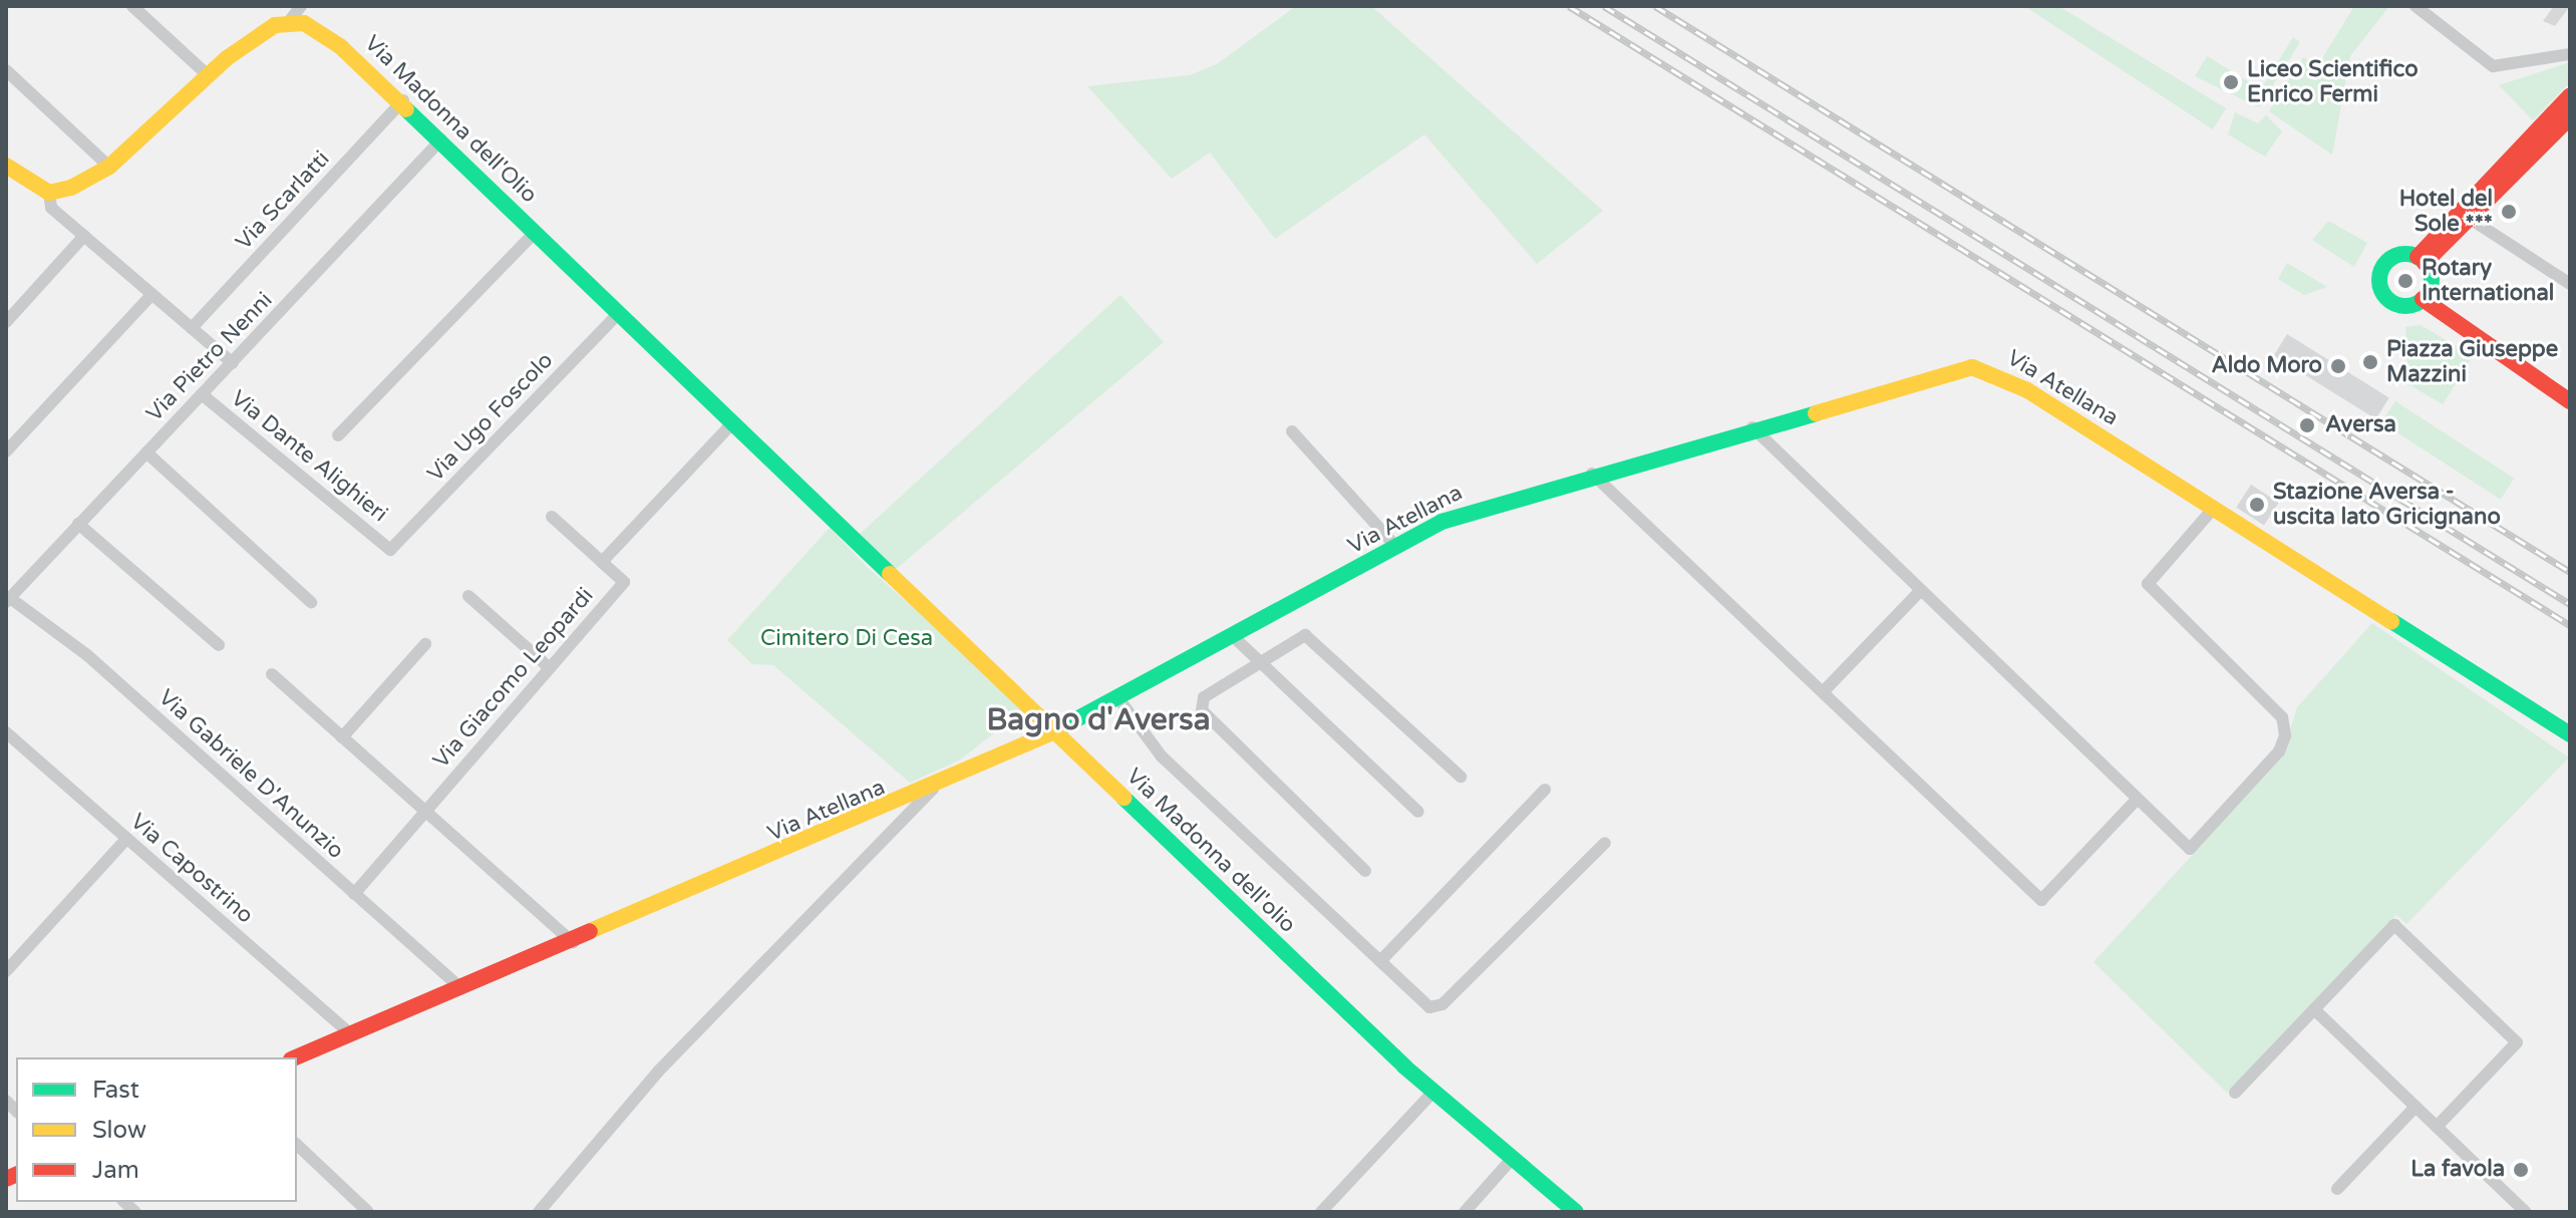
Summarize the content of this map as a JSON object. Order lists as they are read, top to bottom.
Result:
{
  "streets": {
    "main road": ["Via Madonna dell'Olio", "Via Atellana", "Via Madonna dell'olio"],
    "street": [
      "Via Scarlatti",
      "Via Pietro Nenni",
      "Via Ugo Foscolo",
      "Via Dante Alighieri",
      "Via Giacomo Leopardi",
      "Via Gabriele D'Anunzio",
      "Via Capostrino"
    ]
  },
  "crossings": [
    ["Via Madonna dell'Olio", "Via Scarlatti"],
    ["Via Madonna dell'Olio", "Via Pietro Nenni"],
    ["Via Madonna dell'Olio", "Via Ugo Foscolo"],
    ["Via Madonna dell'Olio", "Via Giacomo Leopardi"],
    ["Via Madonna dell'Olio", "Via Madonna dell'olio"],
    ["Via Pietro Nenni", "Via Dante Alighieri"],
    ["Via Pietro Nenni", "Via Gabriele D'Anunzio"],
    ["Via Atellana", "Via Gabriele D'Anunzio"],
    ["Via Atellana", "Via Madonna dell'olio"],
    ["Via Atellana", "Via Capostrino"],
    ["Via Ugo Foscolo", "Via Dante Alighieri"],
    ["Via Giacomo Leopardi", "Via Gabriele D'Anunzio"]
  ],
  "districts": ["Bagno d'Aversa"],
  "parks": ["Cimitero Di Cesa"],
  "places": [
    "Liceo Scientifico Enrico Fermi",
    "Hotel del Sole ***",
    "Rotary International",
    "Piazza Giuseppe Mazzini",
    "Aldo Moro",
    "Aversa",
    "Stazione Aversa - uscita lato Gricignano",
    "La favola"
  ],
  "legend": ["Fast", "Slow", "Jam"]
}
